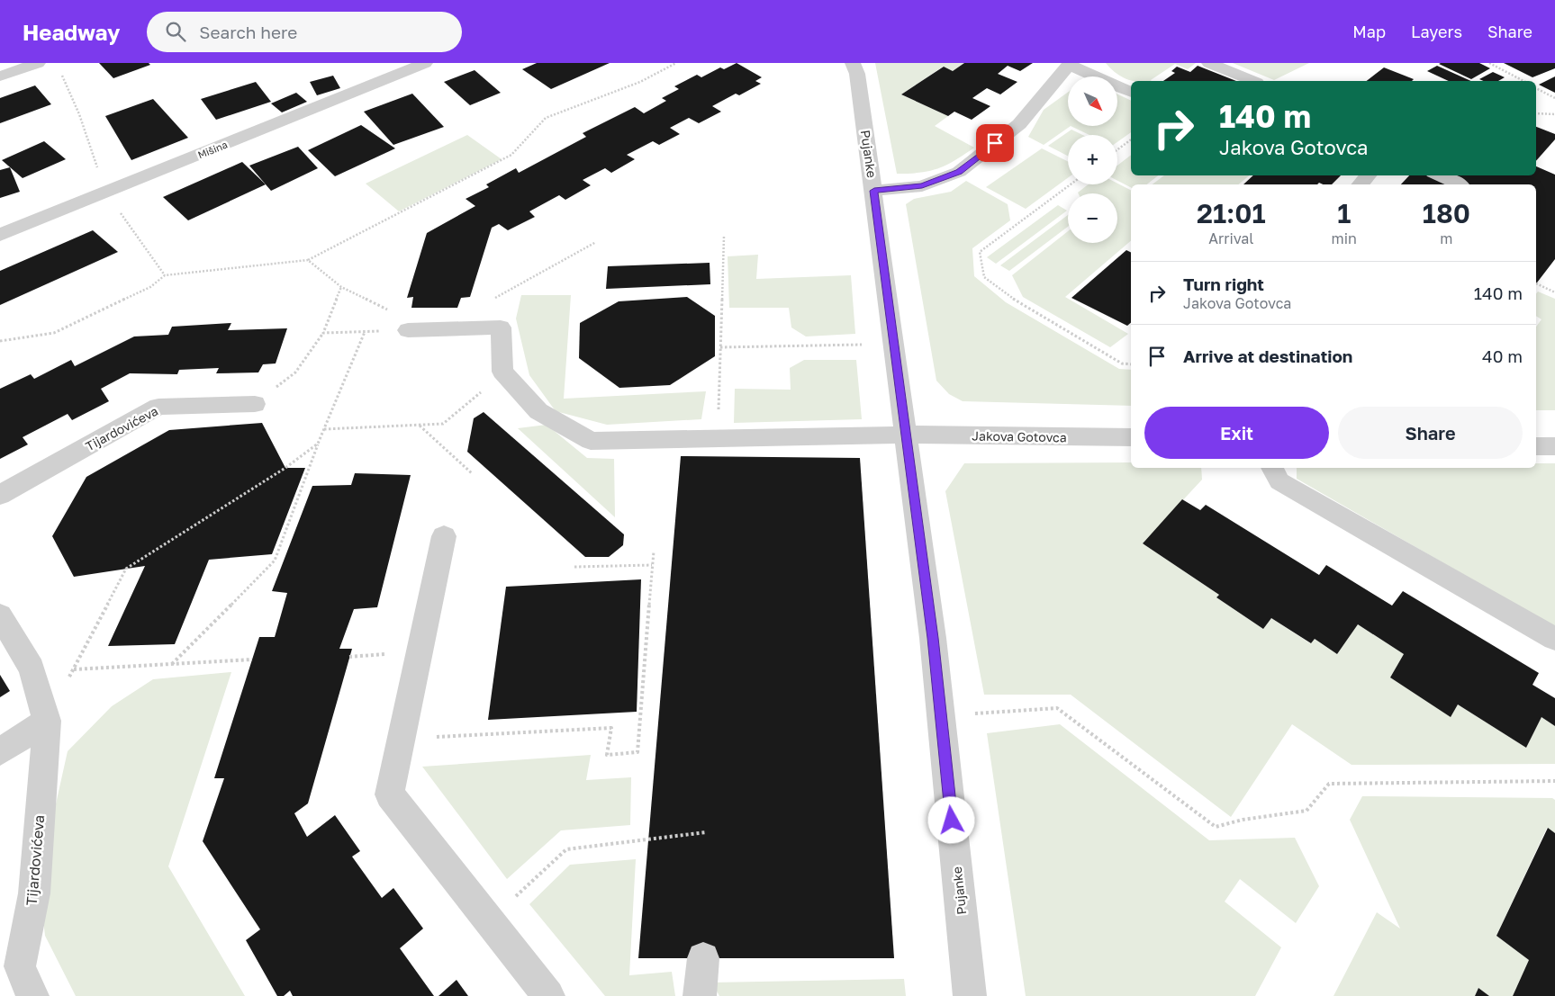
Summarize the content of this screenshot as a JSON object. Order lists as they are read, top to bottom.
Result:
{
  "streets": {
    "street": [
      "Mišina",
      "Pujanke",
      "Tijardovićeva",
      "Jakova Gotovca"
    ]
  },
  "crossings": [
    ["Pujanke", "Jakova Gotovca"]
  ],
  "north": "bottom right",
  "page": {
    "header": "Headway",
    "search": "Search here",
    "nav": ["Map", "Layers", "Share"],
    "map_buttons": ["+", "−"],
    "turn": ["140 m", "Jakova Gotovca"],
    "eta": [
      "21:01",
      "Arrival",
      "1",
      "min",
      "180",
      "m"
    ],
    "list": [
      {
        "name": "Turn right",
        "note": "Jakova Gotovca",
        "value": "140 m"
      },
      {
        "name": "Arrive at destination",
        "value": "40 m"
      }
    ],
    "buttons": ["Exit", "Share"]
  }
}
